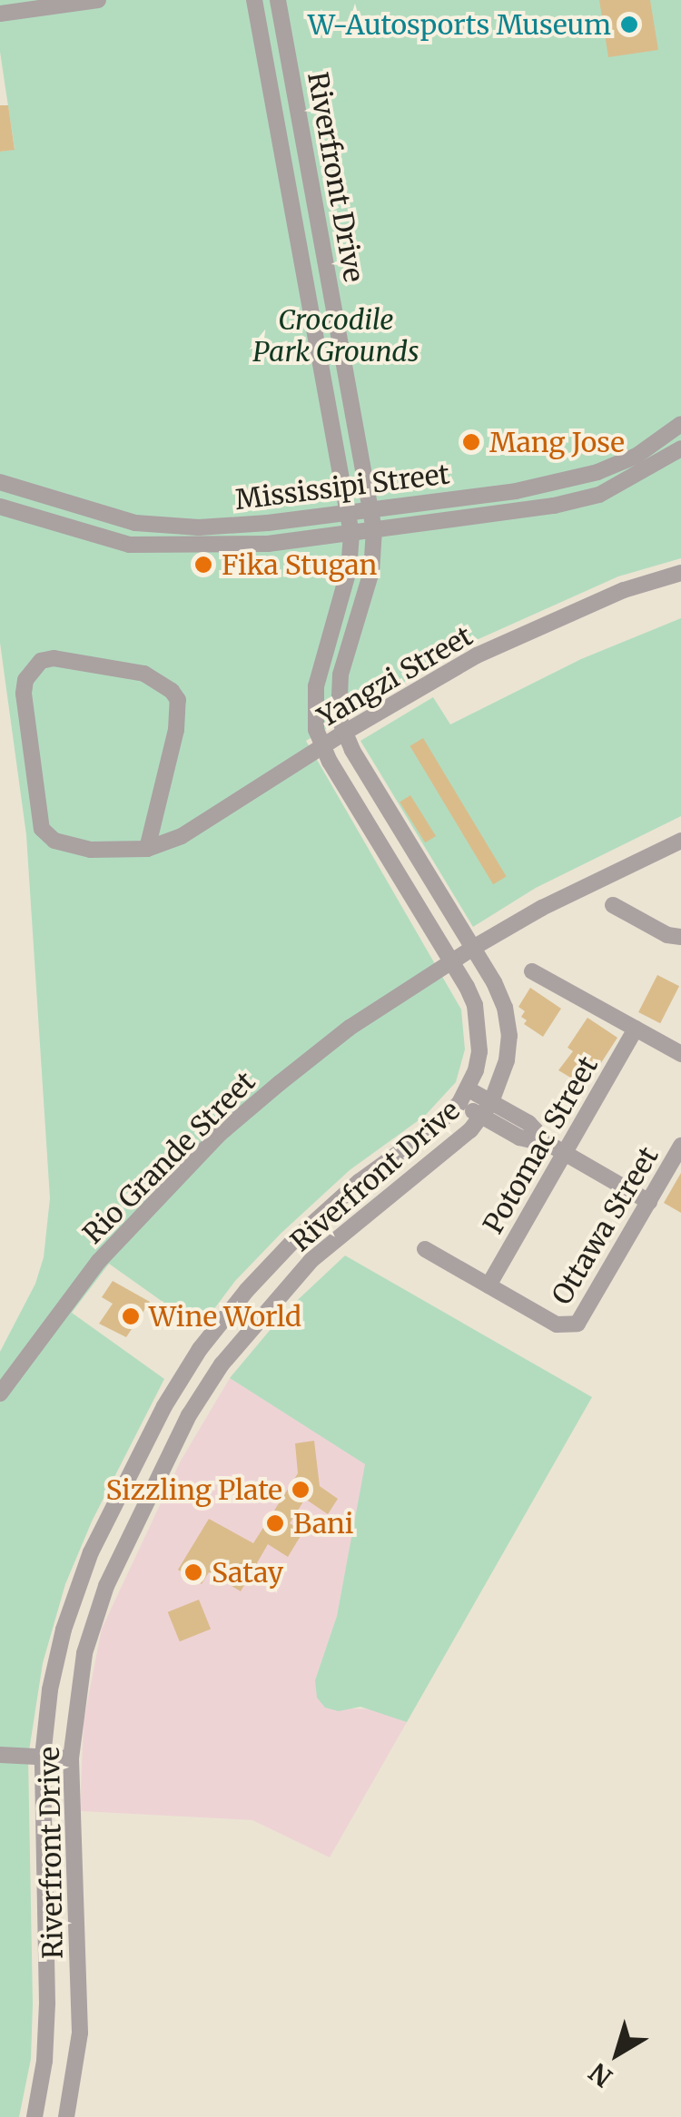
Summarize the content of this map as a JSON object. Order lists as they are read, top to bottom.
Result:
{
  "streets": {
    "street": [
      "Riverfront Drive",
      "Mississipi Street",
      "Yangzi Street",
      "Potomac Street",
      "Rio Grande Street",
      "Ottawa Street"
    ]
  },
  "crossings": [
    ["Riverfront Drive", "Mississipi Street"],
    ["Riverfront Drive", "Yangzi Street"],
    ["Riverfront Drive", "Rio Grande Street"],
    ["Potomac Street", "Ottawa Street"]
  ],
  "parks": ["Crocodile Park Grounds"],
  "places": [
    "W-Autosports Museum",
    "Mang Jose",
    "Fika Stugan",
    "Wine World",
    "Sizzling Plate",
    "Bani",
    "Satay"
  ],
  "north": "bottom left"
}
